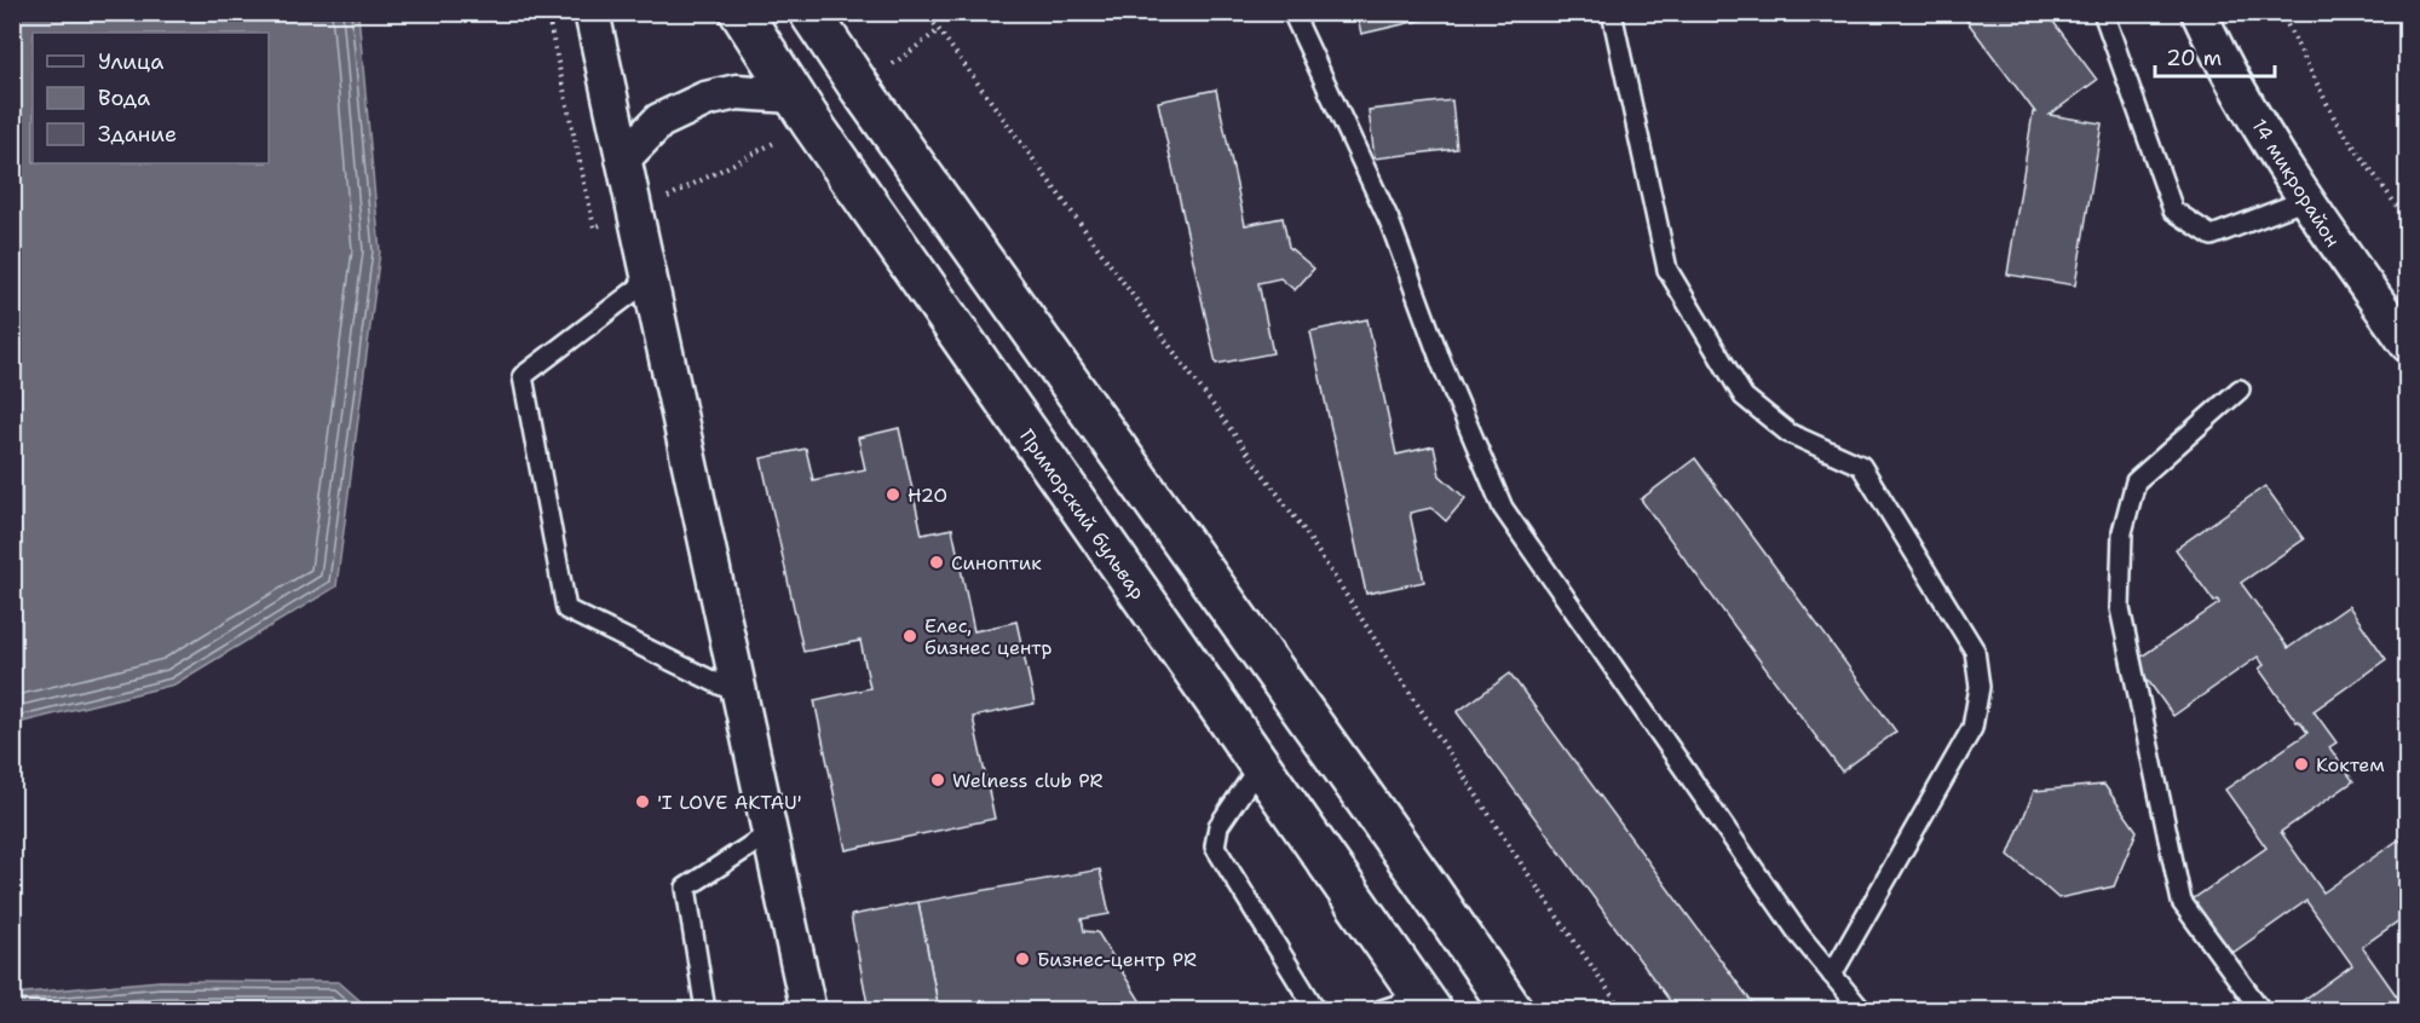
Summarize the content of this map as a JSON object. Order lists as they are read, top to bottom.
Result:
{
  "streets": {
    "street": ["14 микрорайон", "Приморский бульвар"]
  },
  "places": [
    "H2O",
    "Синоптик",
    "Елес, бизнес центр",
    "Коктем",
    "Welness club PR",
    "'I LOVE AKTAU'",
    "Бизнес-центр PR"
  ],
  "legend": ["Улица", "Вода", "Здание"],
  "scale_bar": "20 m"
}
